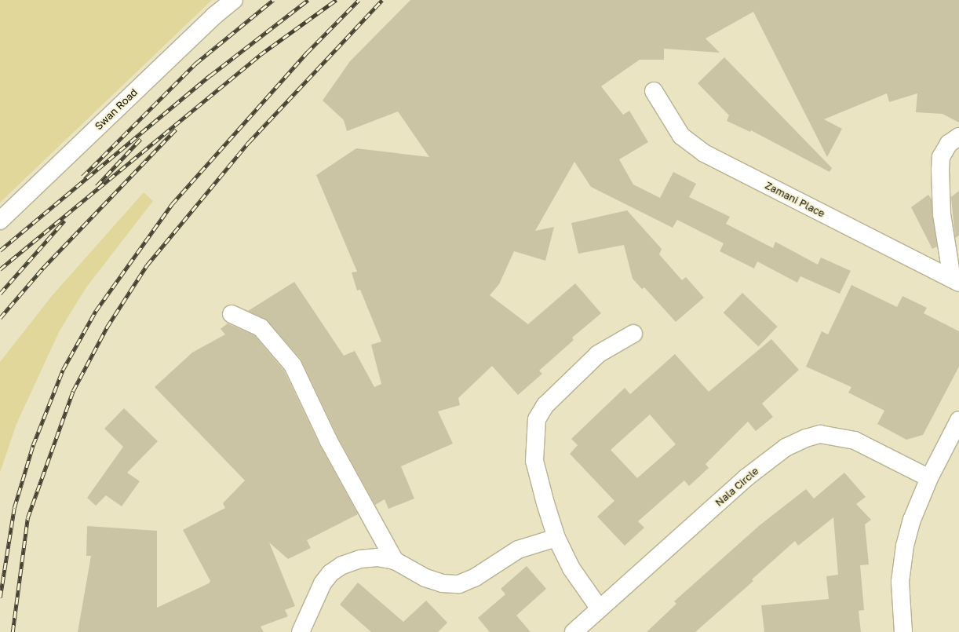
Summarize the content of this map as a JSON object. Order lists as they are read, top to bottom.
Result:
{
  "streets": {
    "street": ["Swan Road", "Zamani Place", "Nala Circle"]
  }
}
